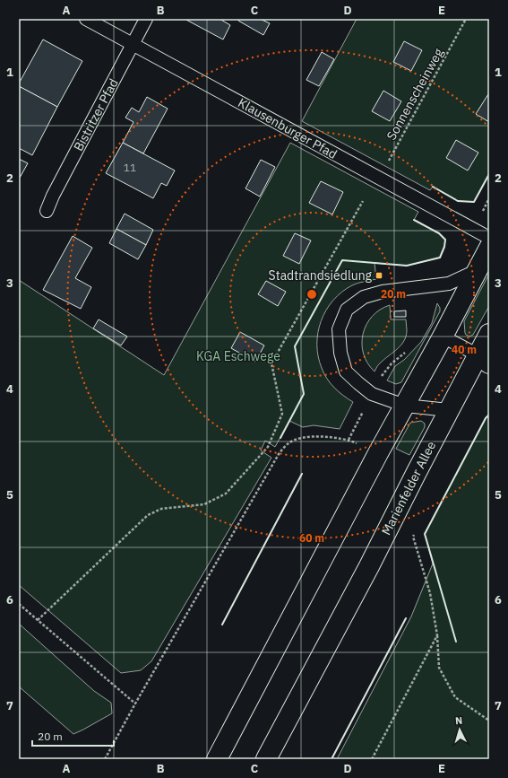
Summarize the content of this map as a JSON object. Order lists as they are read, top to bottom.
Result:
{
  "streets": {
    "main road": ["Marienfelder Allee"],
    "lane": ["Bistritzer Pfad", "Klausenburger Pfad"],
    "path": ["Sonnenscheinweg"]
  },
  "crossings": [
    ["Sonnenscheinweg", "Klausenburger Pfad"],
    ["Bistritzer Pfad", "Klausenburger Pfad"]
  ],
  "parks": ["KGA Eschwege"],
  "places": {
    "transit": ["Stadtrandsiedlung"]
  },
  "house_numbers": ["11"],
  "scale_bar": "20 m",
  "north": "top",
  "grid": {
    "columns": [
      "A",
      "B",
      "C",
      "D",
      "E"
    ],
    "rows": [
      "1",
      "2",
      "3",
      "4",
      "5",
      "6",
      "7"
    ]
  },
  "rings": ["20 m", "40 m", "60 m"]
}
